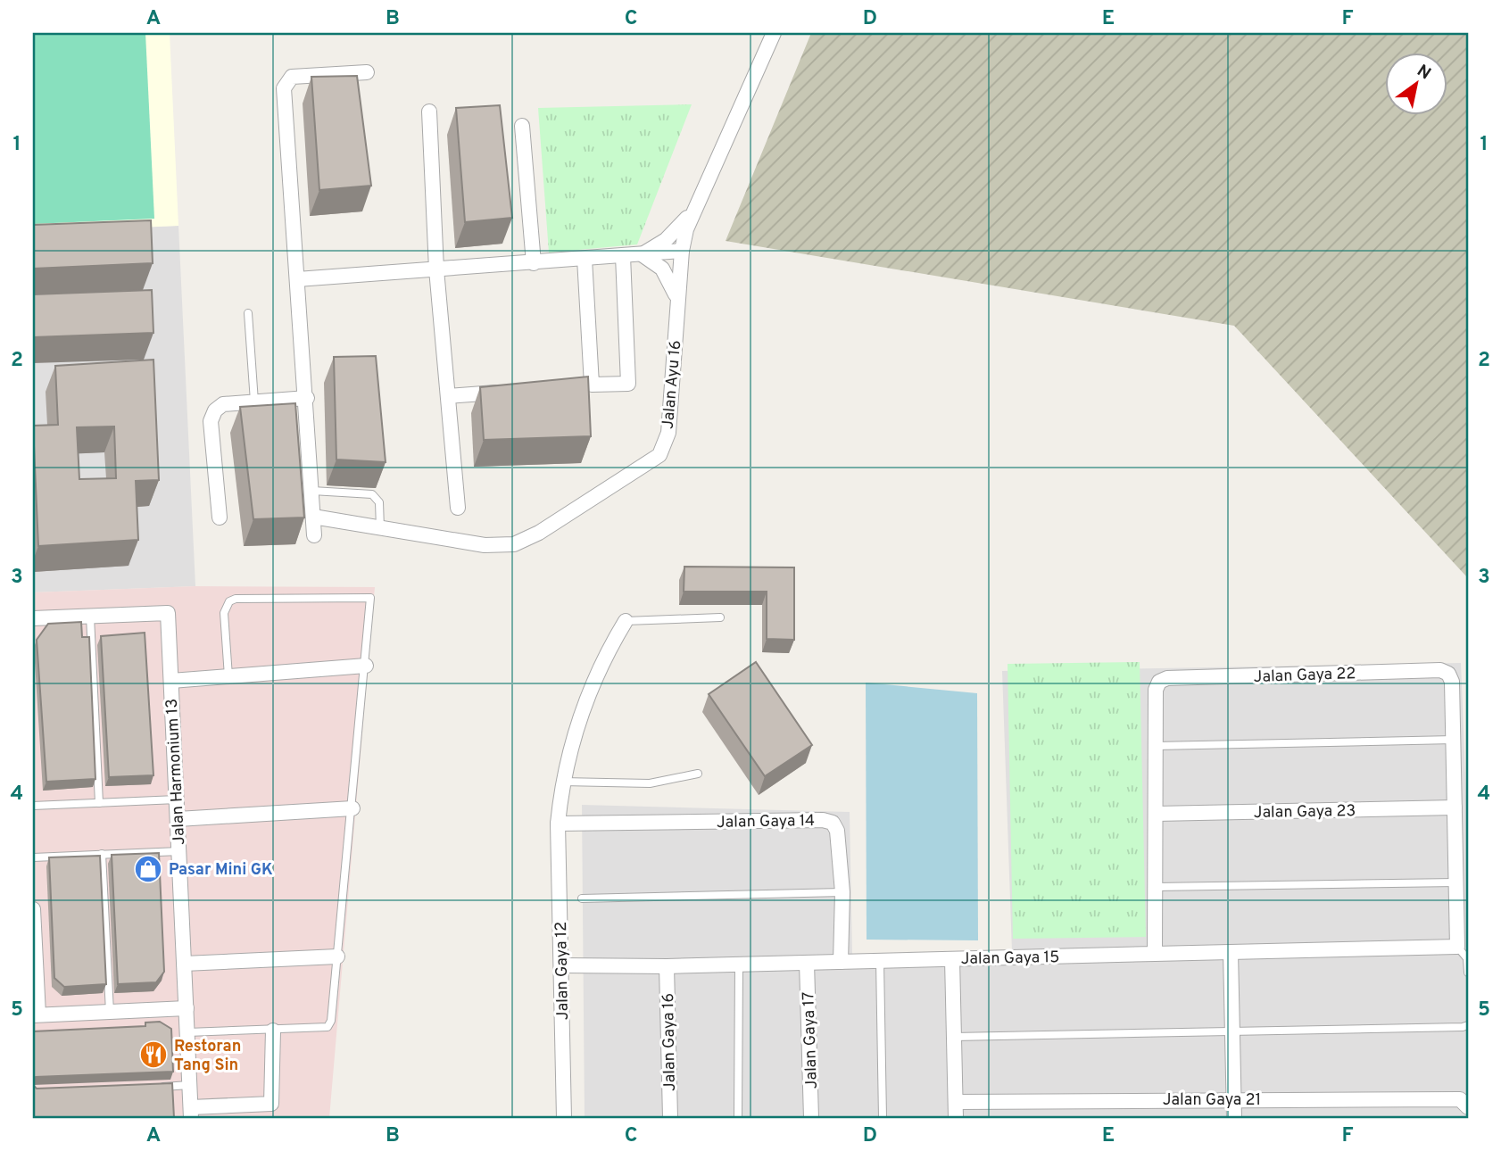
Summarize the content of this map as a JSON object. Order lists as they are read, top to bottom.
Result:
{
  "streets": {
    "street": [
      "Jalan Ayu 16",
      "Jalan Gaya 22",
      "Jalan Harmonium 13",
      "Jalan Gaya 23",
      "Jalan Gaya 14",
      "Jalan Gaya 15",
      "Jalan Gaya 12",
      "Jalan Gaya 17",
      "Jalan Gaya 16",
      "Jalan Gaya 21"
    ]
  },
  "crossings": [
    ["Jalan Gaya 22", "Jalan Gaya 23"],
    ["Jalan Gaya 22", "Jalan Gaya 15"],
    ["Jalan Gaya 14", "Jalan Gaya 15"],
    ["Jalan Gaya 14", "Jalan Gaya 12"],
    ["Jalan Gaya 15", "Jalan Gaya 12"],
    ["Jalan Gaya 15", "Jalan Gaya 17"],
    ["Jalan Gaya 15", "Jalan Gaya 16"]
  ],
  "places": {
    "shop": ["Pasar Mini GK"],
    "restaurant": ["Restoran Tang Sin"]
  },
  "north": "top right",
  "grid": {
    "columns": [
      "A",
      "B",
      "C",
      "D",
      "E",
      "F"
    ],
    "rows": [
      "1",
      "2",
      "3",
      "4",
      "5"
    ]
  }
}
